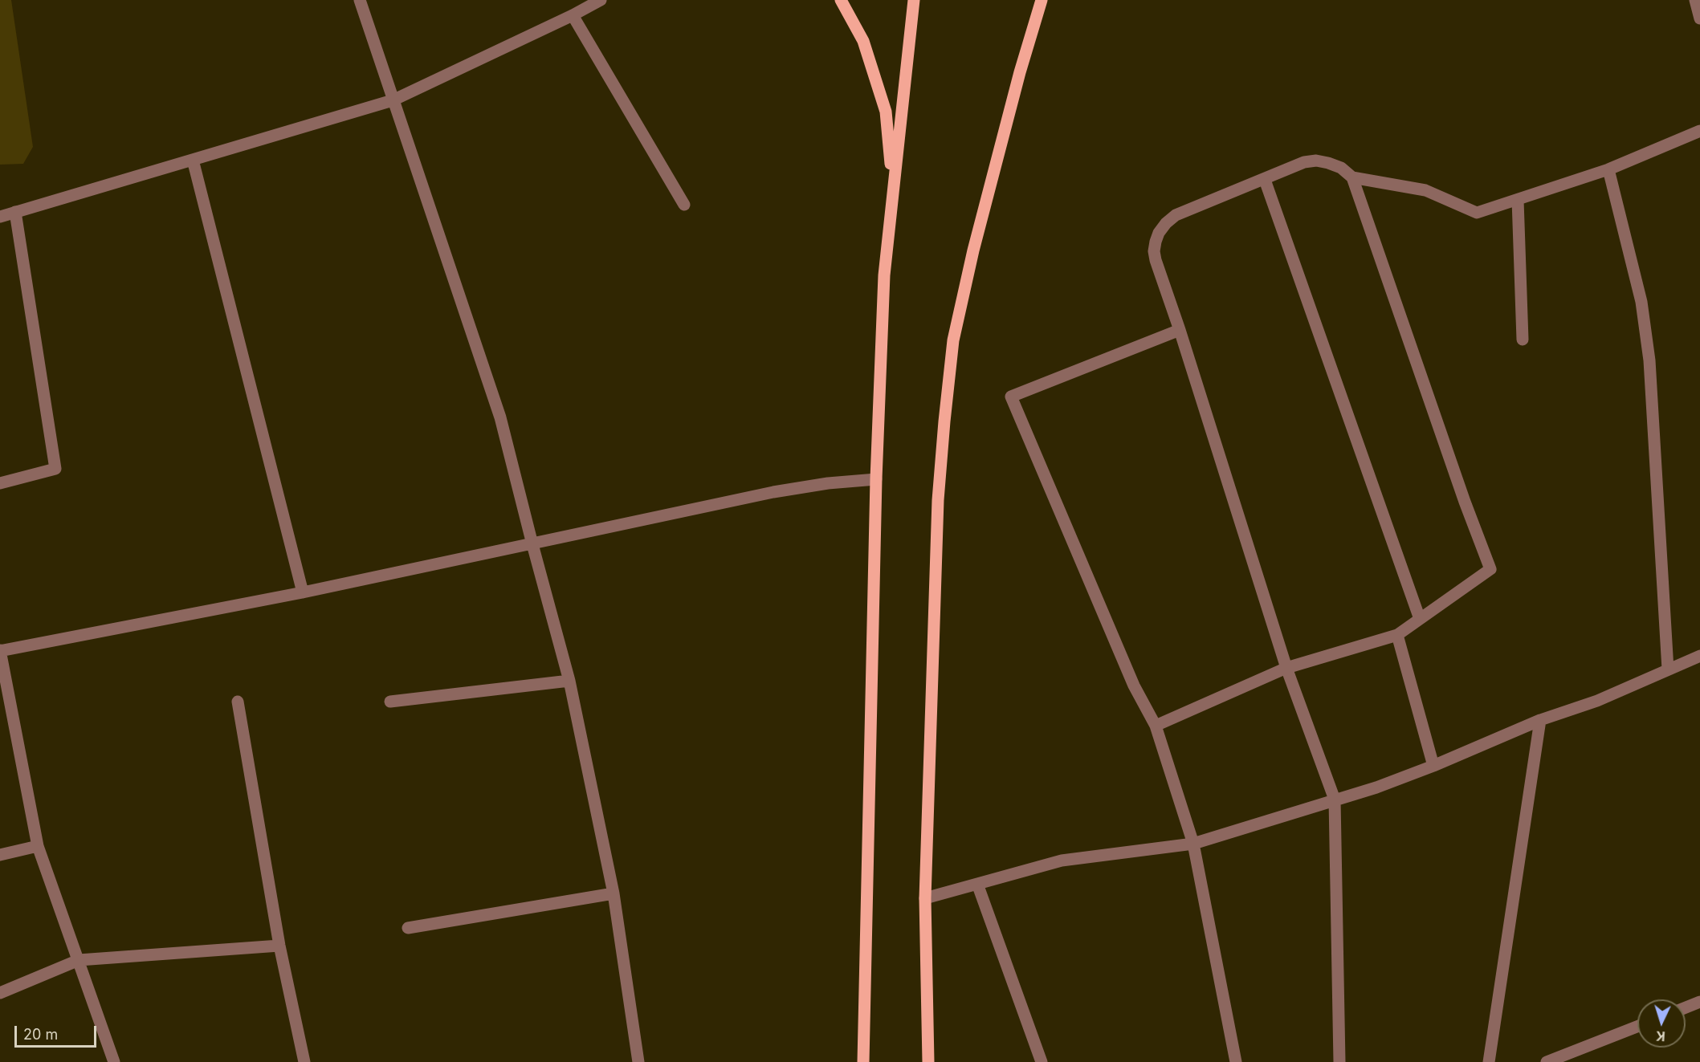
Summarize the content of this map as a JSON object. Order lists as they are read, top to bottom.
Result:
{
  "scale_bar": "20 m",
  "north": "bottom"
}
